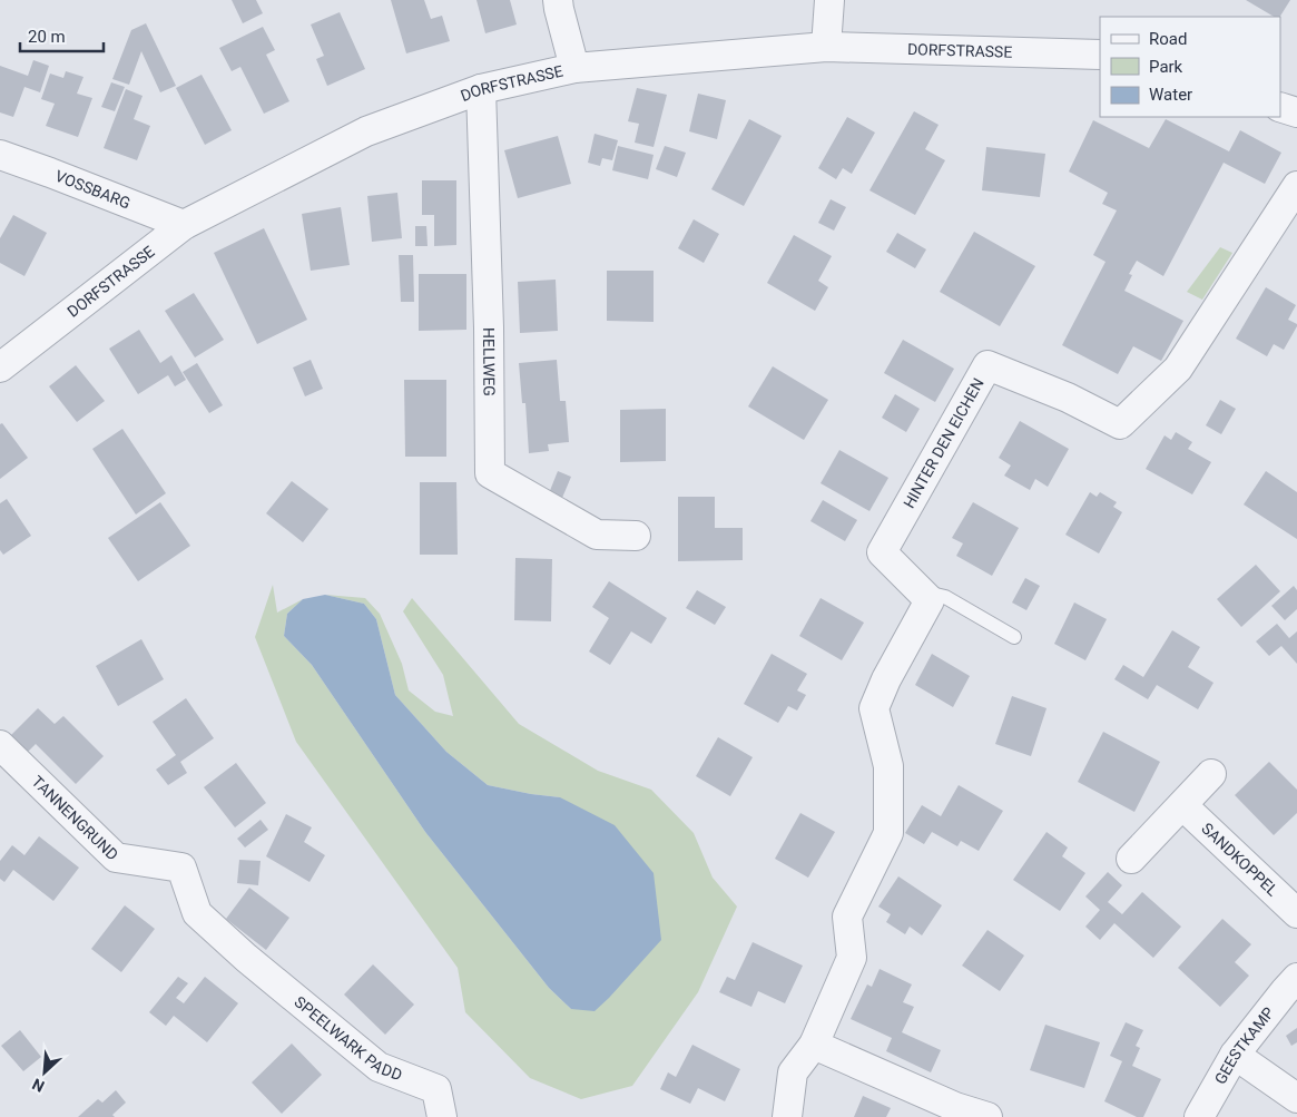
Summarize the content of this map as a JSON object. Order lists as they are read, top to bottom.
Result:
{
  "streets": {
    "street": [
      "DORFSTRASSE",
      "VOSSBARG",
      "HELLWEG",
      "HINTER DEN EICHEN",
      "TANNENGRUND",
      "SANDKOPPEL",
      "SPEELWARK PADD",
      "GEESTKAMP"
    ]
  },
  "crossings": [
    ["DORFSTRASSE", "VOSSBARG"],
    ["DORFSTRASSE", "HELLWEG"],
    ["TANNENGRUND", "SPEELWARK PADD"]
  ],
  "legend": ["Road", "Park", "Water"],
  "scale_bar": "20 m",
  "north": "bottom left"
}
